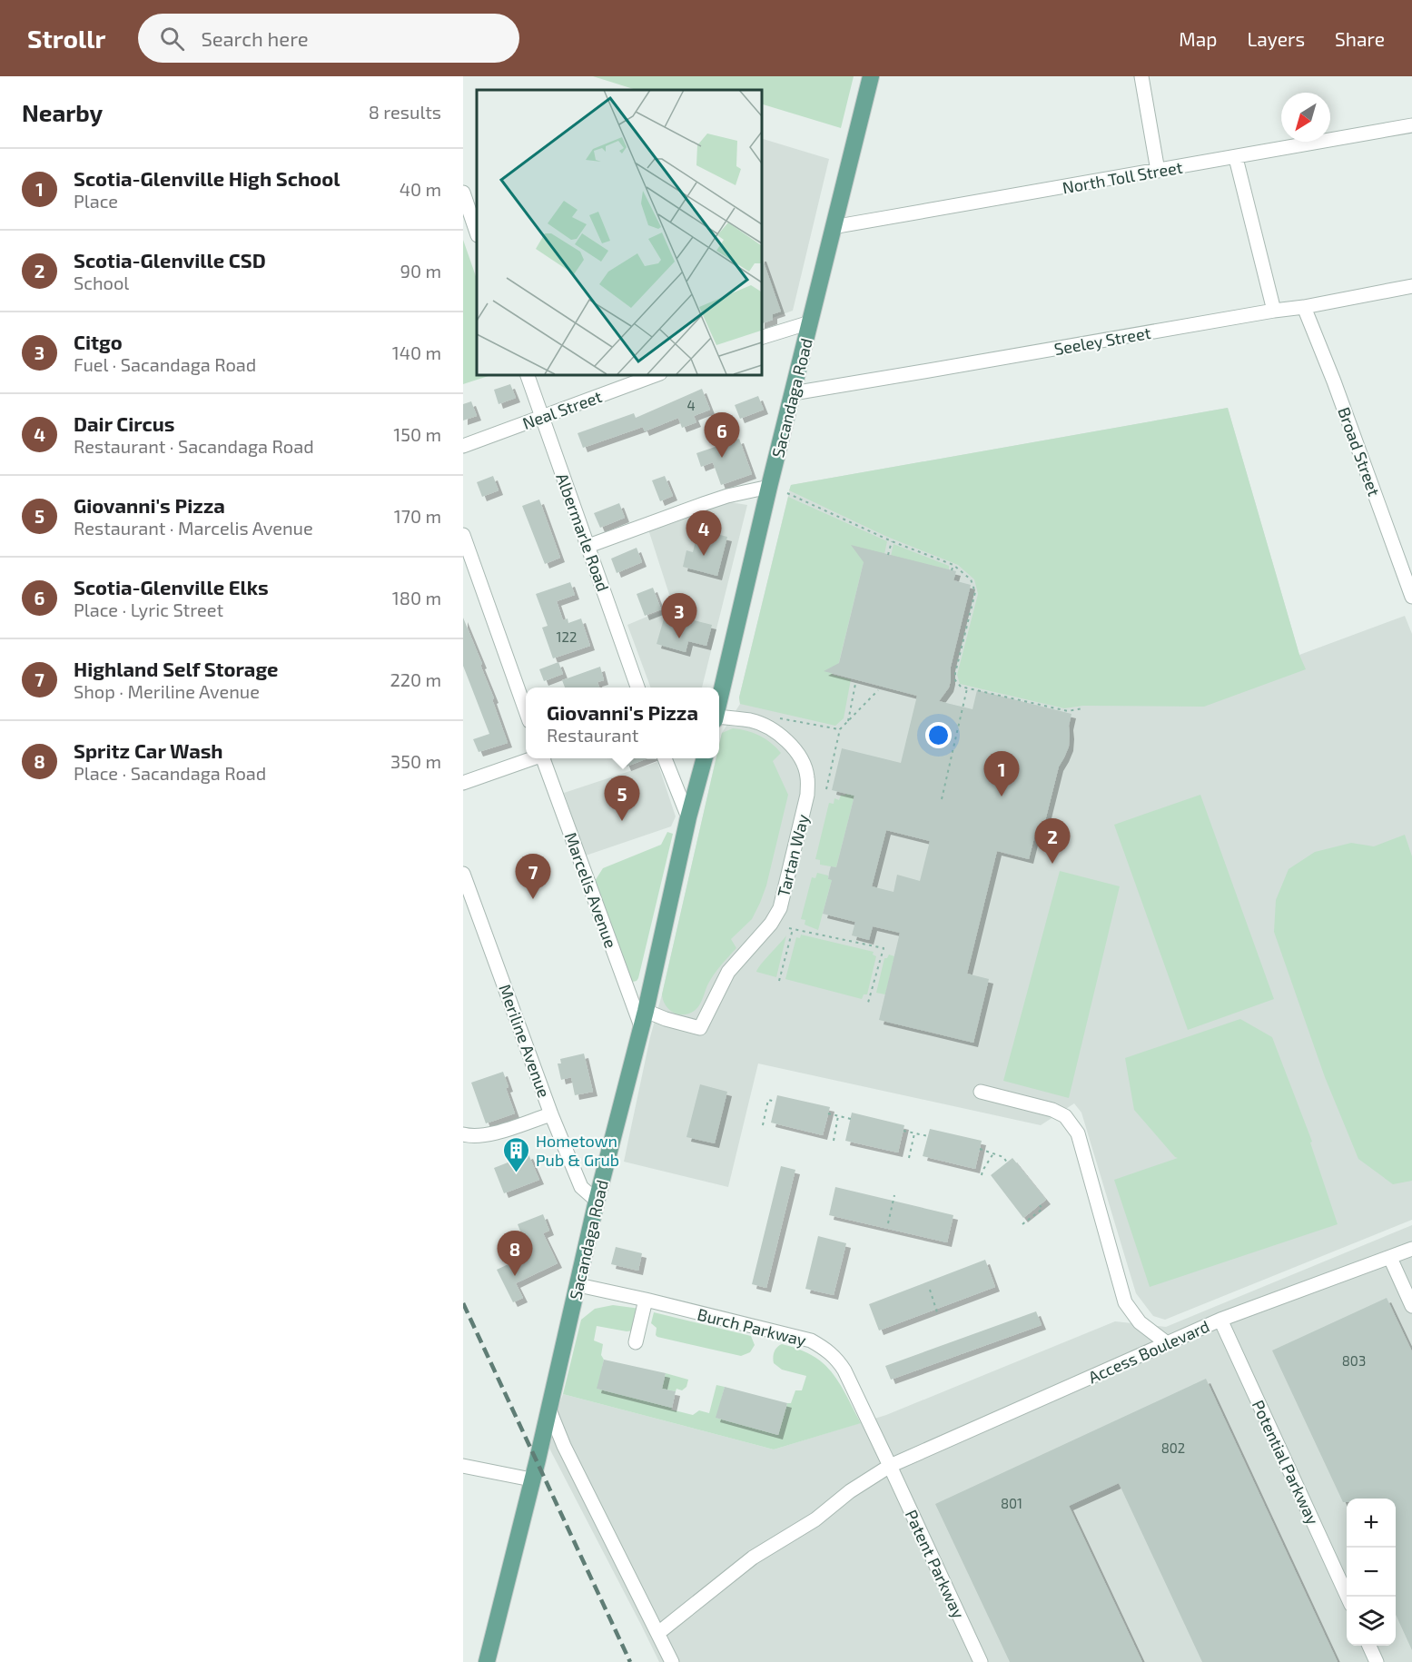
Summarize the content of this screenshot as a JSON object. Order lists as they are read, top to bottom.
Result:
{
  "streets": {
    "main road": ["Sacandaga Road"],
    "street": [
      "North Toll Street",
      "Seeley Street",
      "Neal Street",
      "Broad Street",
      "Albermarle Road",
      "Tartan Way",
      "Marcelis Avenue",
      "Meriline Avenue",
      "Burch Parkway",
      "Access Boulevard",
      "Potential Parkway",
      "Patent Parkway"
    ]
  },
  "crossings": [
    ["North Toll Street", "Sacandaga Road"],
    ["Seeley Street", "Sacandaga Road"],
    ["Seeley Street", "Broad Street"],
    ["Sacandaga Road", "Tartan Way"],
    ["Sacandaga Road", "Marcelis Avenue"],
    ["Sacandaga Road", "Meriline Avenue"],
    ["Sacandaga Road", "Burch Parkway"],
    ["Neal Street", "Albermarle Road"],
    ["Tartan Way", "Marcelis Avenue"],
    ["Burch Parkway", "Access Boulevard"],
    ["Burch Parkway", "Patent Parkway"],
    ["Access Boulevard", "Potential Parkway"],
    ["Access Boulevard", "Patent Parkway"]
  ],
  "places": {
    "building": ["Hometown Pub & Grub"]
  },
  "house_numbers": [
    "4",
    "122",
    "803",
    "802",
    "801"
  ],
  "north": "bottom left",
  "page": {
    "header": "Strollr",
    "search": "Search here",
    "nav": ["Map", "Layers", "Share"],
    "heading": ["Nearby", "8 results"],
    "list": [
      {
        "mark": "1",
        "name": "Scotia-Glenville High School",
        "note": "Place",
        "value": "40 m"
      },
      {
        "mark": "2",
        "name": "Scotia-Glenville CSD",
        "note": "School",
        "value": "90 m"
      },
      {
        "mark": "3",
        "name": "Citgo",
        "note": "Fuel · Sacandaga Road",
        "value": "140 m"
      },
      {
        "mark": "4",
        "name": "Dair Circus",
        "note": "Restaurant · Sacandaga Road",
        "value": "150 m"
      },
      {
        "mark": "5",
        "name": "Giovanni's Pizza",
        "note": "Restaurant · Marcelis Avenue",
        "value": "170 m"
      },
      {
        "mark": "6",
        "name": "Scotia-Glenville Elks",
        "note": "Place · Lyric Street",
        "value": "180 m"
      },
      {
        "mark": "7",
        "name": "Highland Self Storage",
        "note": "Shop · Meriline Avenue",
        "value": "220 m"
      },
      {
        "mark": "8",
        "name": "Spritz Car Wash",
        "note": "Place · Sacandaga Road",
        "value": "350 m"
      }
    ],
    "pins": [
      "6",
      "4",
      "3",
      "1",
      "5",
      "2",
      "7",
      "8"
    ],
    "popup": ["Giovanni's Pizza", "Restaurant"],
    "map_buttons": ["+", "−"]
  }
}
